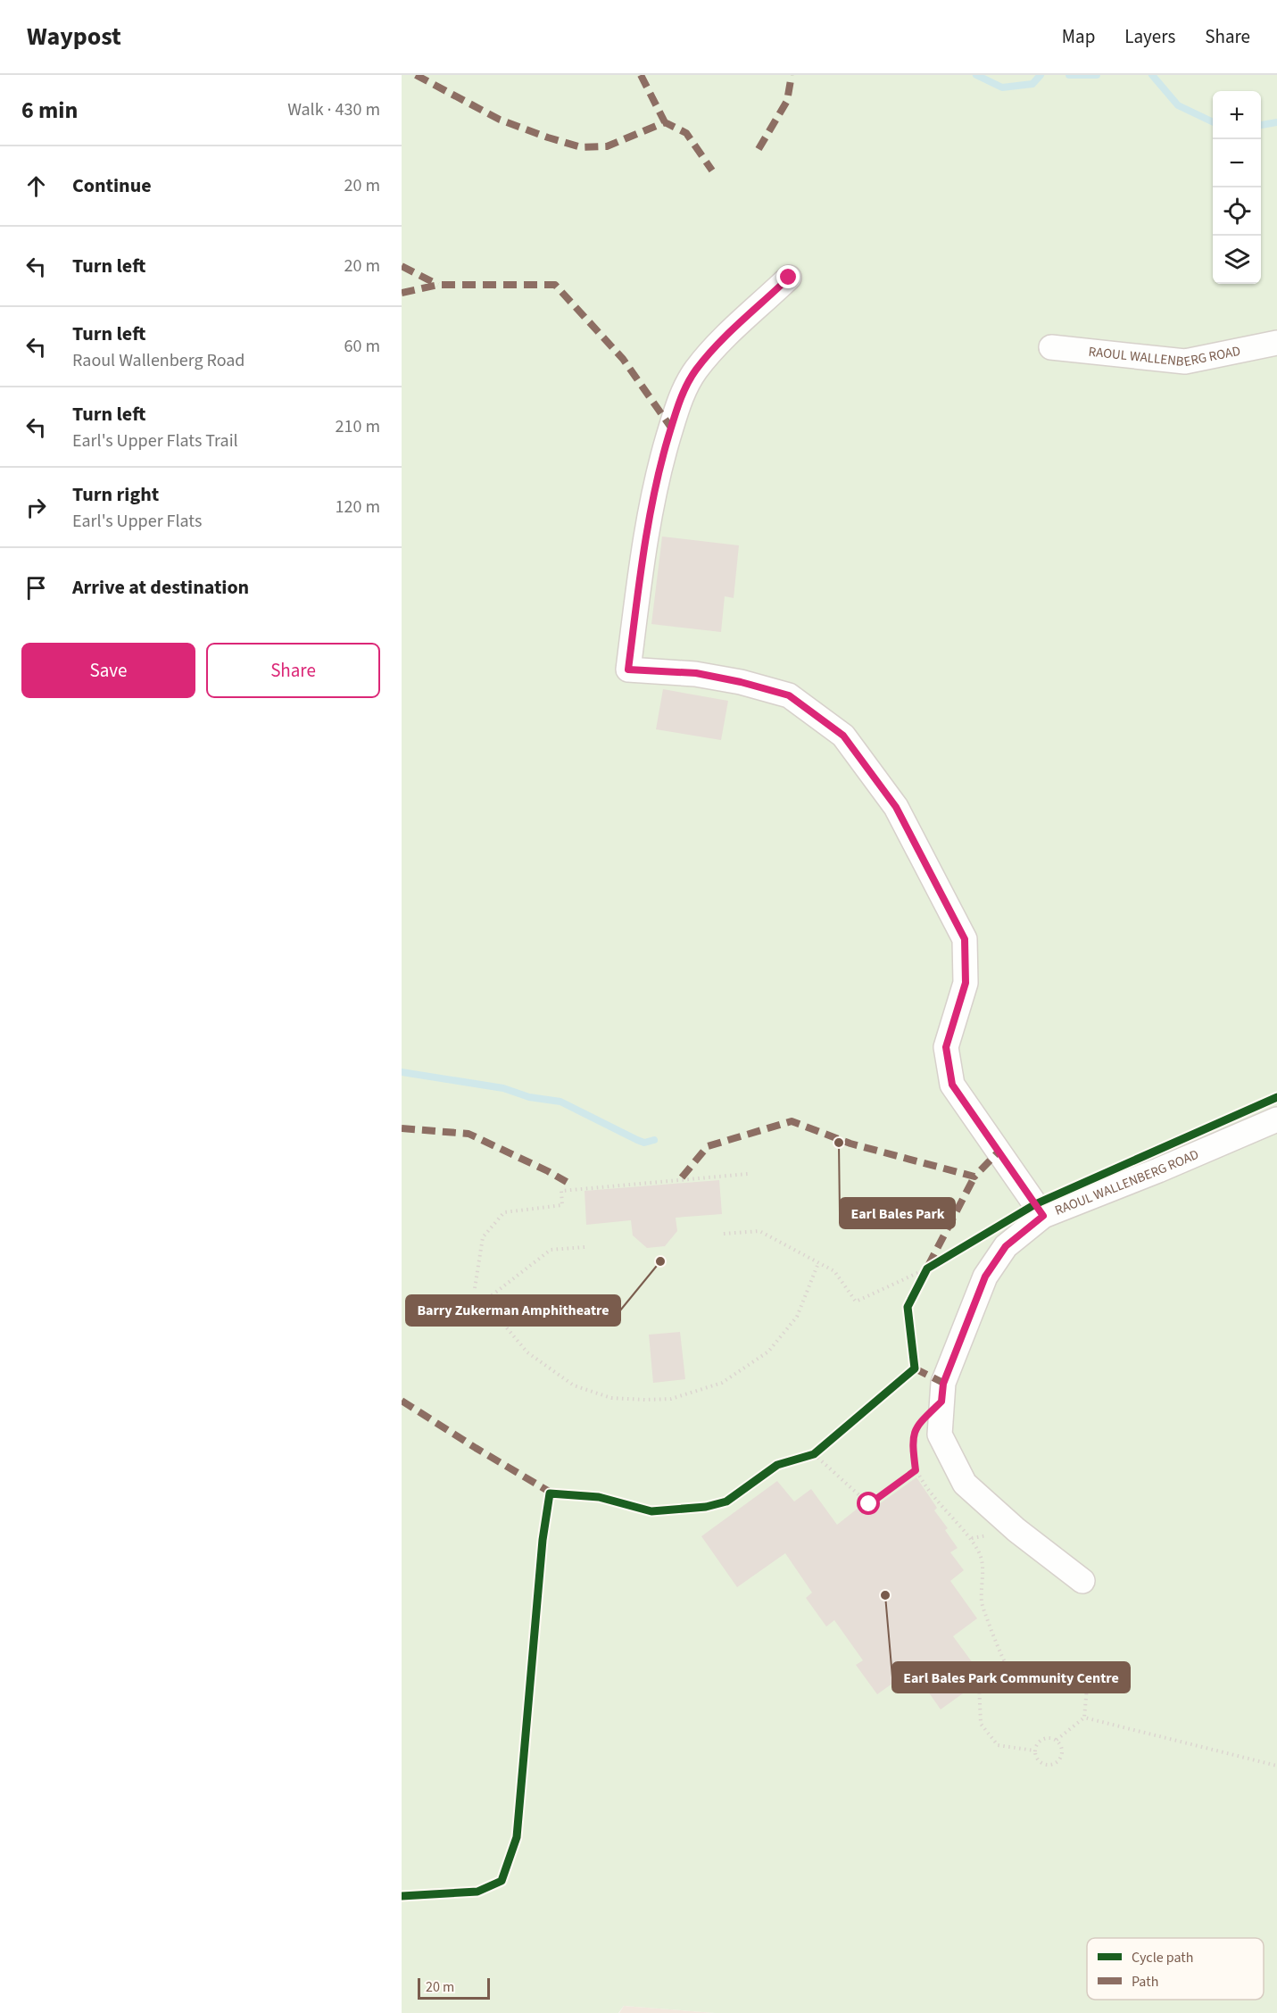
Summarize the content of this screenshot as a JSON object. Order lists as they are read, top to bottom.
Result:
{
  "streets": {
    "lane": ["RAOUL WALLENBERG ROAD"]
  },
  "places": ["Earl Bales Park", "Barry Zukerman Amphitheatre", "Earl Bales Park Community Centre"],
  "legend": ["Cycle path", "Path"],
  "scale_bar": "20 m",
  "page": {
    "header": "Waypost",
    "nav": ["Map", "Layers", "Share"],
    "heading": ["6 min", "Walk · 430 m"],
    "map_buttons": ["+", "−"],
    "list": [
      ["Continue", "20 m"],
      ["Turn left", "20 m"],
      ["Turn left", "Raoul Wallenberg Road", "60 m"],
      ["Turn left", "Earl's Upper Flats Trail", "210 m"],
      ["Turn right", "Earl's Upper Flats", "120 m"],
      "Arrive at destination"
    ],
    "buttons": ["Save", "Share"],
    "scale": "20 m"
  }
}
